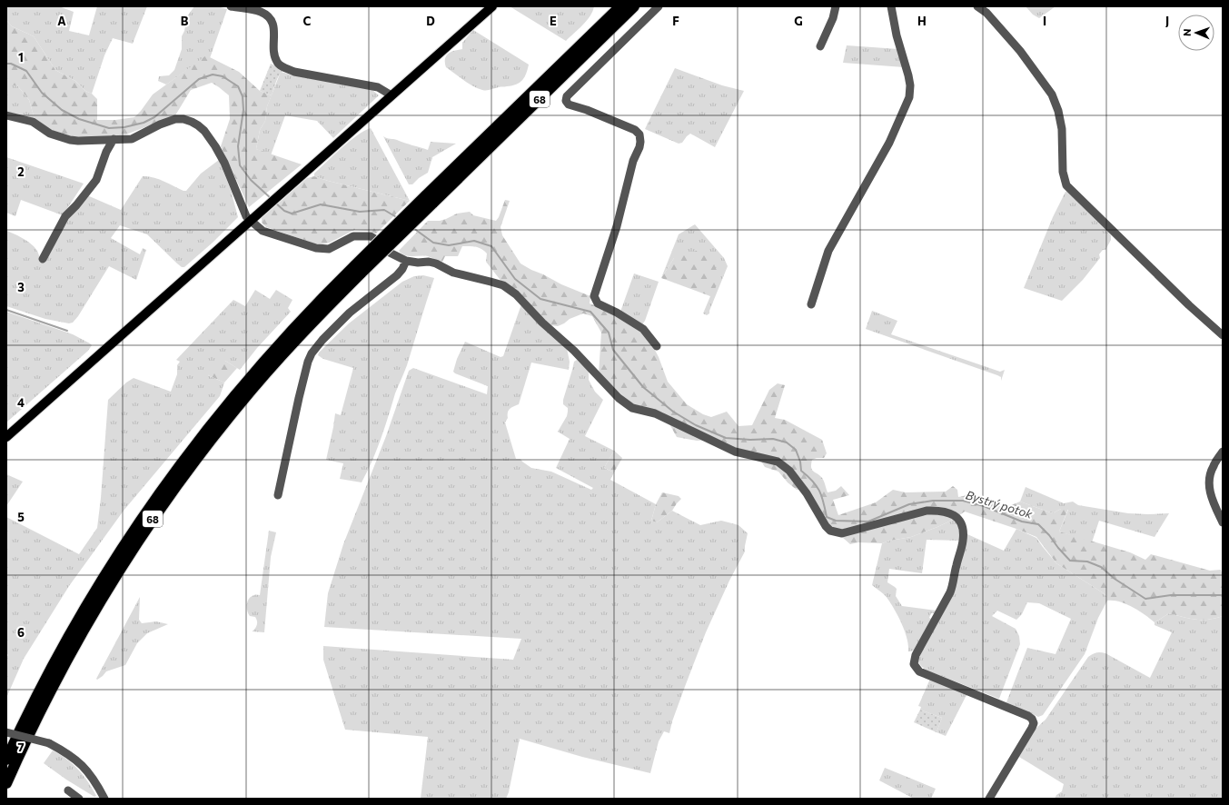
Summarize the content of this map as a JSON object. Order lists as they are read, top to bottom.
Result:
{
  "streets": {
    "highway": ["68"]
  },
  "water": ["Bystrý potok"],
  "north": "left",
  "grid": {
    "columns": [
      "A",
      "B",
      "C",
      "D",
      "E",
      "F",
      "G",
      "H",
      "I",
      "J"
    ],
    "rows": [
      "1",
      "2",
      "3",
      "4",
      "5",
      "6",
      "7"
    ]
  }
}
